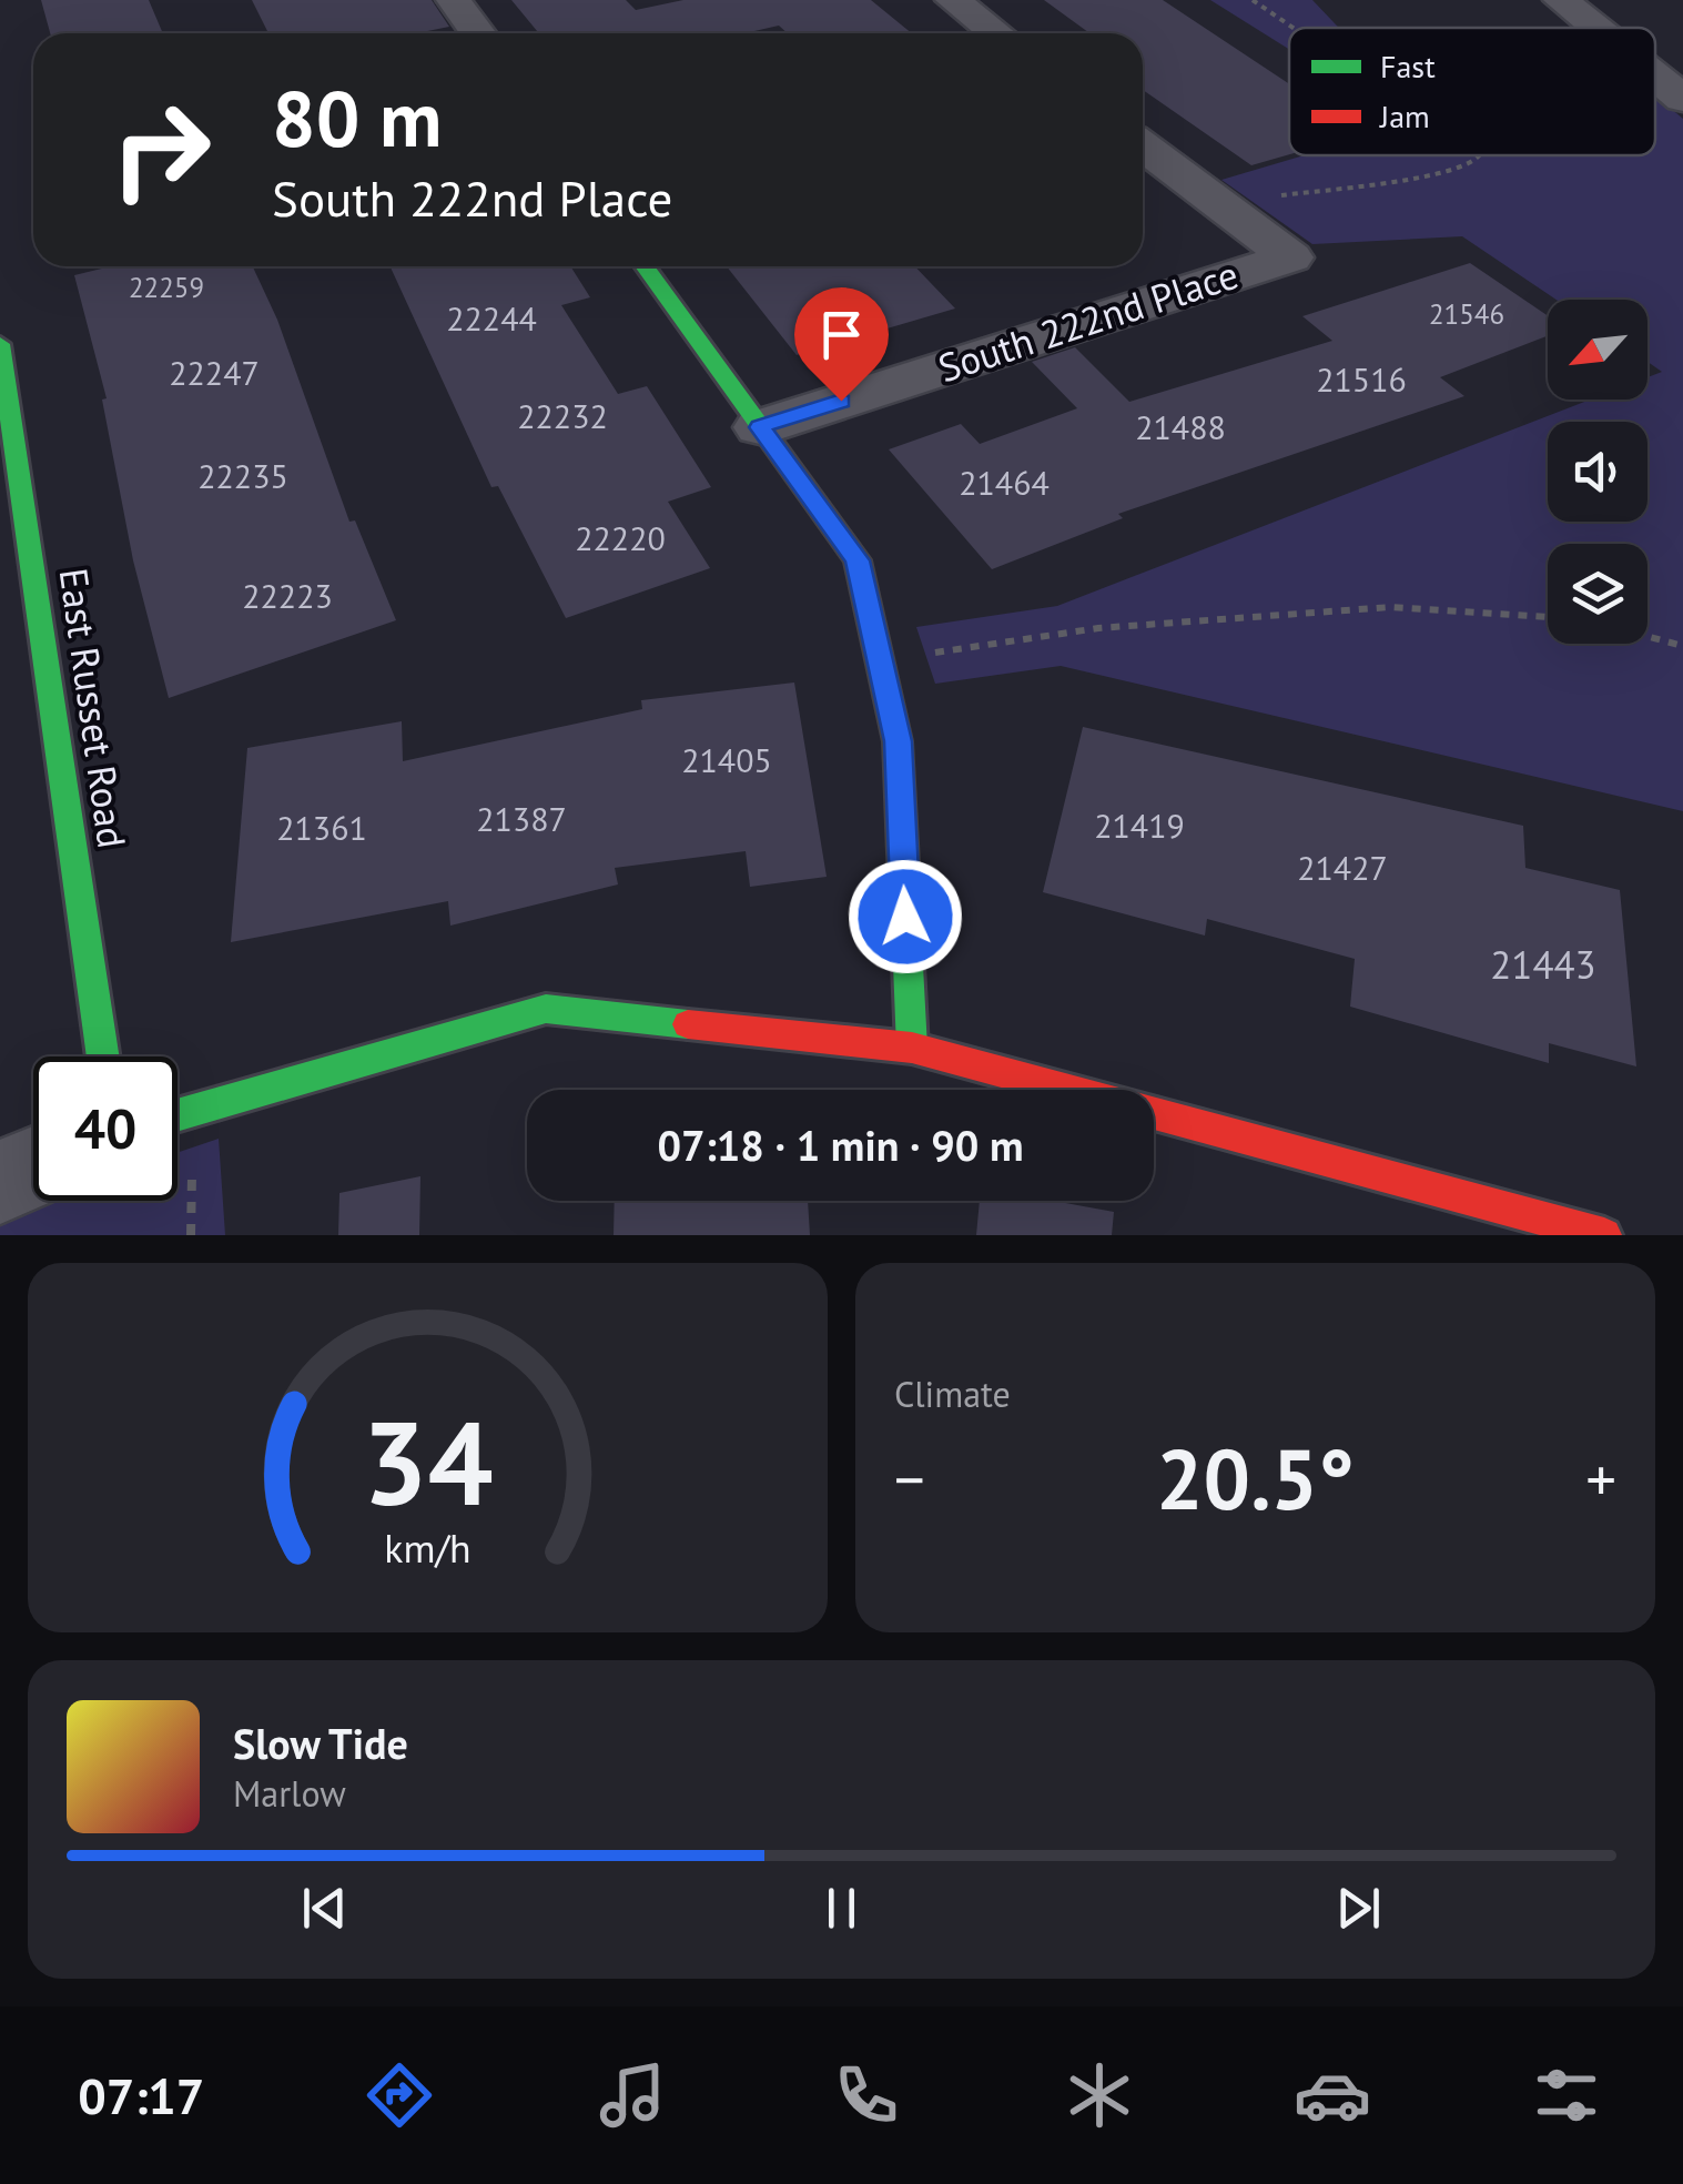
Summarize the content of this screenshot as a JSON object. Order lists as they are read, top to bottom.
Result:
{
  "streets": {
    "street": ["South 222nd Place", "East Russet Road"]
  },
  "house_numbers": [
    "22259",
    "21546",
    "22244",
    "22247",
    "21516",
    "22232",
    "21488",
    "22235",
    "21464",
    "22220",
    "22223",
    "21405",
    "21387",
    "21419",
    "21361",
    "21427",
    "21443"
  ],
  "legend": ["Fast", "Jam"],
  "north": "bottom left",
  "page": {
    "turn": ["80 m", "South 222nd Place"],
    "limit": "40",
    "trip": "07:18 · 1 min · 90 m",
    "tile": "Climate",
    "heat": ["−", "20.5°", "+"],
    "song": ["Slow Tide", "Marlow"],
    "tabs": "07:17",
    "gauge": ["34", "km/h"]
  }
}
